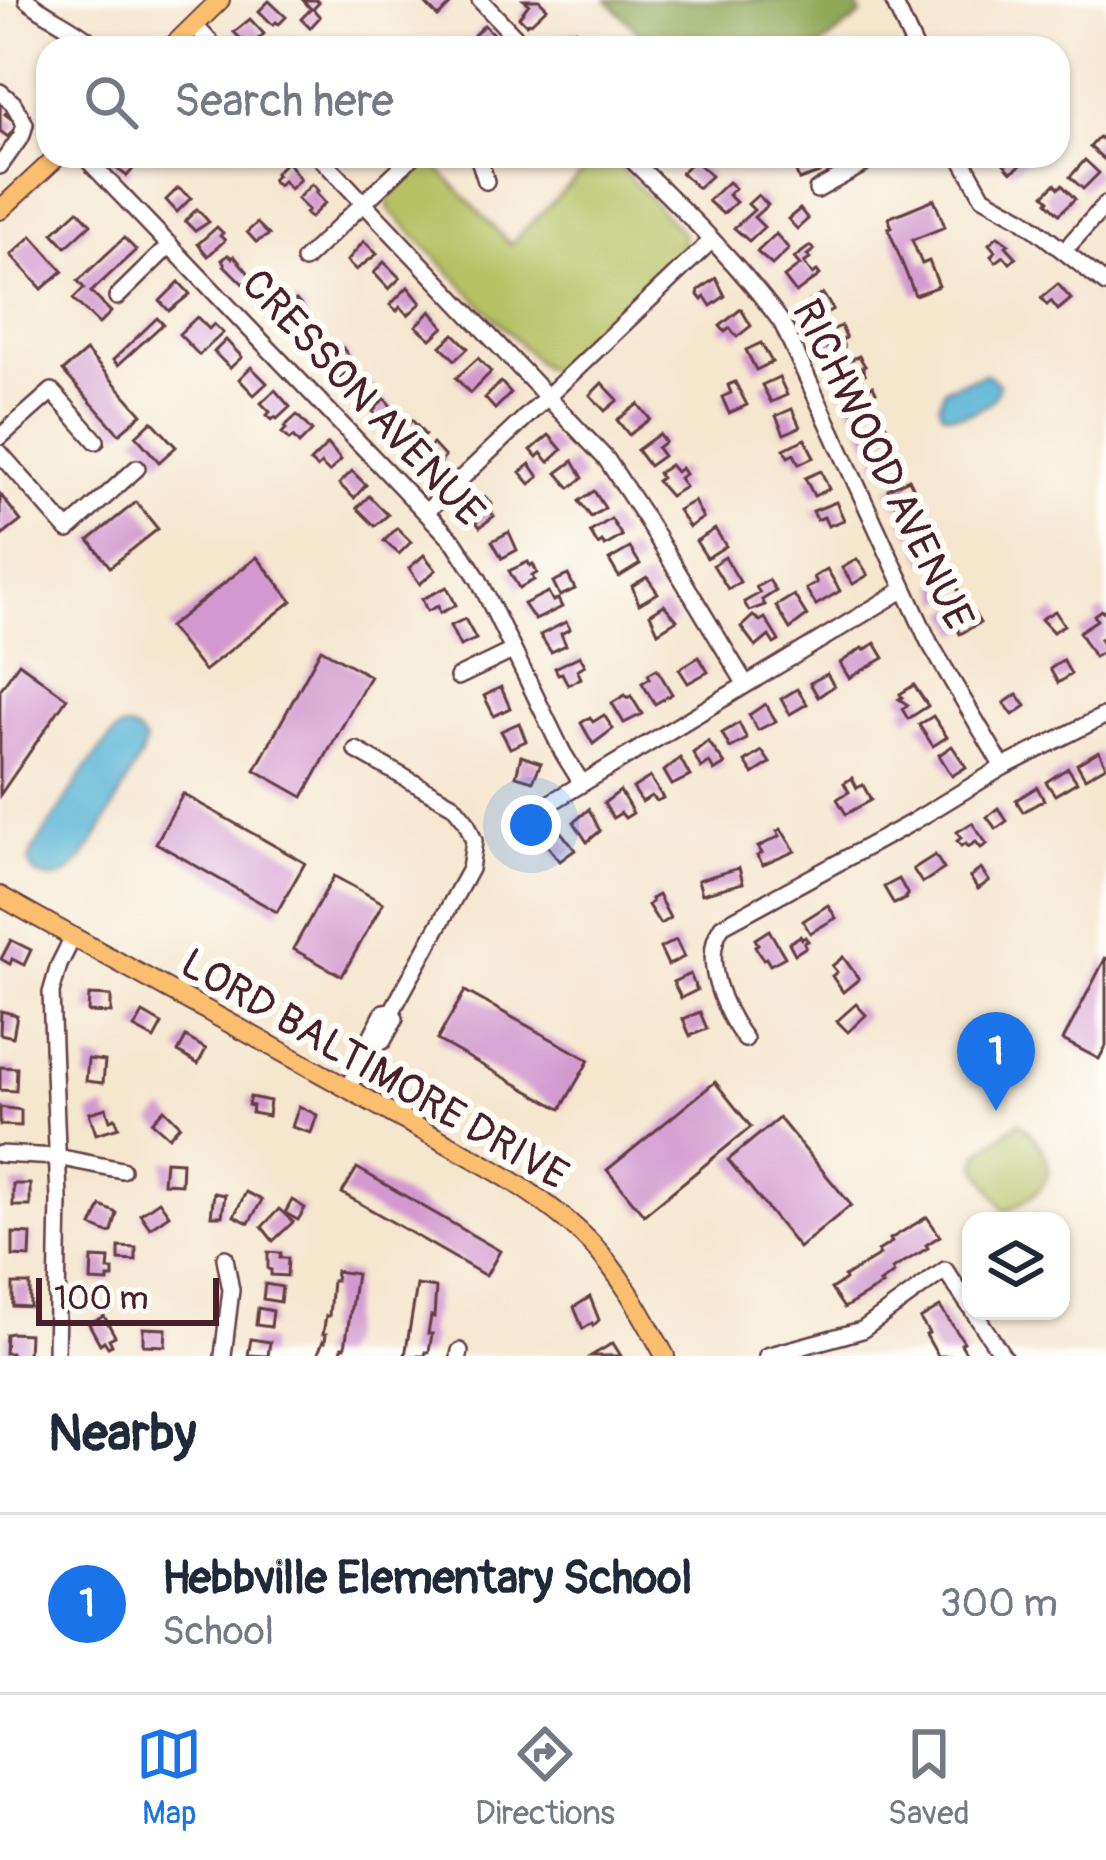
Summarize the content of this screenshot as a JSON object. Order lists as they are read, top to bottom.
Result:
{
  "streets": {
    "main road": ["LORD BALTIMORE DRIVE"],
    "street": ["CRESSON AVENUE", "RICHWOOD AVENUE"]
  },
  "scale_bar": "100 m",
  "page": {
    "search": "Search here",
    "pins": "1",
    "scale": "100 m",
    "heading": "Nearby",
    "list": [
      {
        "mark": "1",
        "name": "Hebbville Elementary School",
        "note": "School",
        "value": "300 m"
      }
    ],
    "nav": ["Map", "Directions", "Saved"]
  }
}
